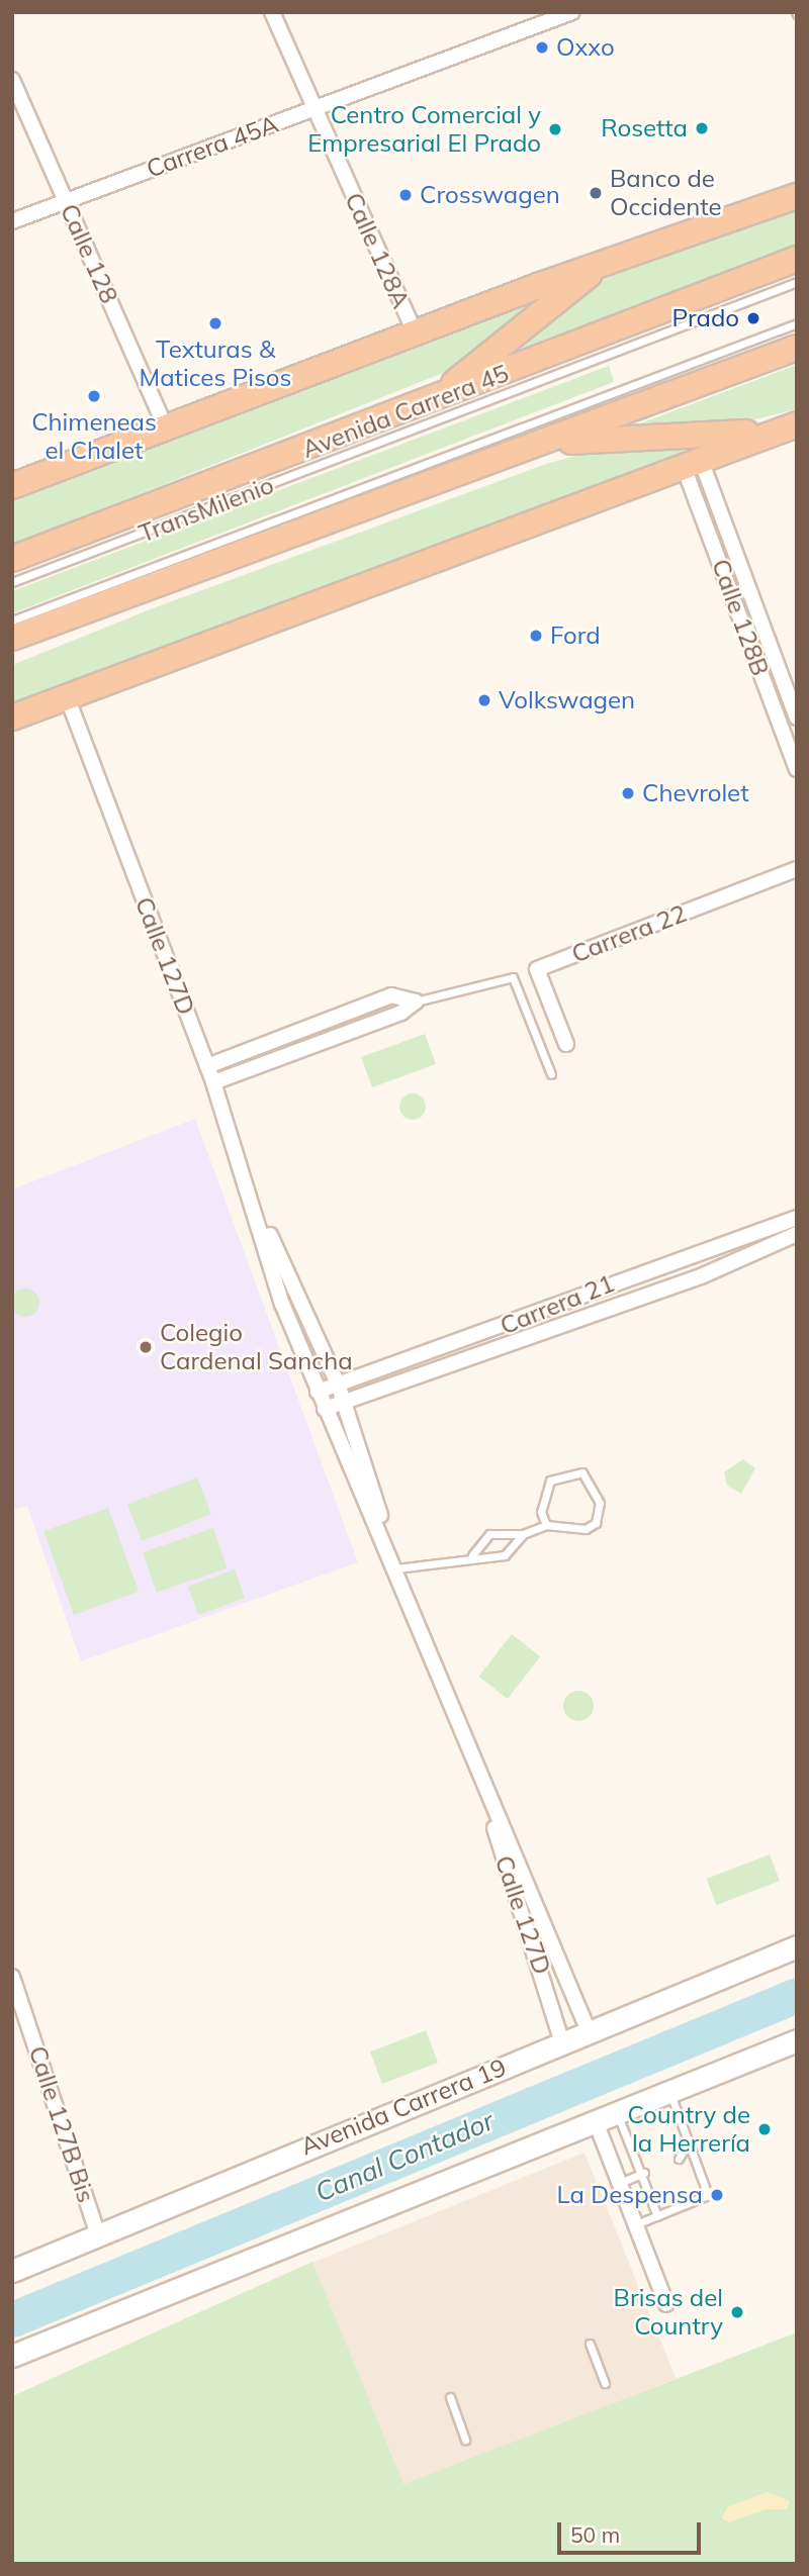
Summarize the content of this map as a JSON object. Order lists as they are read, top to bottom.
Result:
{
  "streets": {
    "highway": ["Avenida Carrera 45"],
    "main road": ["Avenida Carrera 19"],
    "street": [
      "Carrera 45A",
      "Calle 128A",
      "Calle 128",
      "Calle 128B",
      "Carrera 22",
      "Calle 127D",
      "Carrera 21",
      "Calle 127B Bis"
    ],
    "lane": ["TransMilenio"]
  },
  "crossings": [
    ["Carrera 45A", "Calle 128A"],
    ["Carrera 45A", "Calle 128"],
    ["Calle 127D", "Carrera 21"],
    ["Calle 127D", "Avenida Carrera 19"],
    ["Avenida Carrera 19", "Calle 127B Bis"]
  ],
  "water": ["Canal Contador"],
  "places": [
    "Oxxo",
    "Rosetta",
    "Centro Comercial y Empresarial El Prado",
    "Banco de Occidente",
    "Crosswagen",
    "Prado",
    "Texturas & Matices Pisos",
    "Chimeneas el Chalet",
    "Ford",
    "Volkswagen",
    "Chevrolet",
    "Colegio Cardenal Sancha",
    "Country de la Herrería",
    "La Despensa",
    "Brisas del Country"
  ],
  "scale_bar": "50 m"
}
